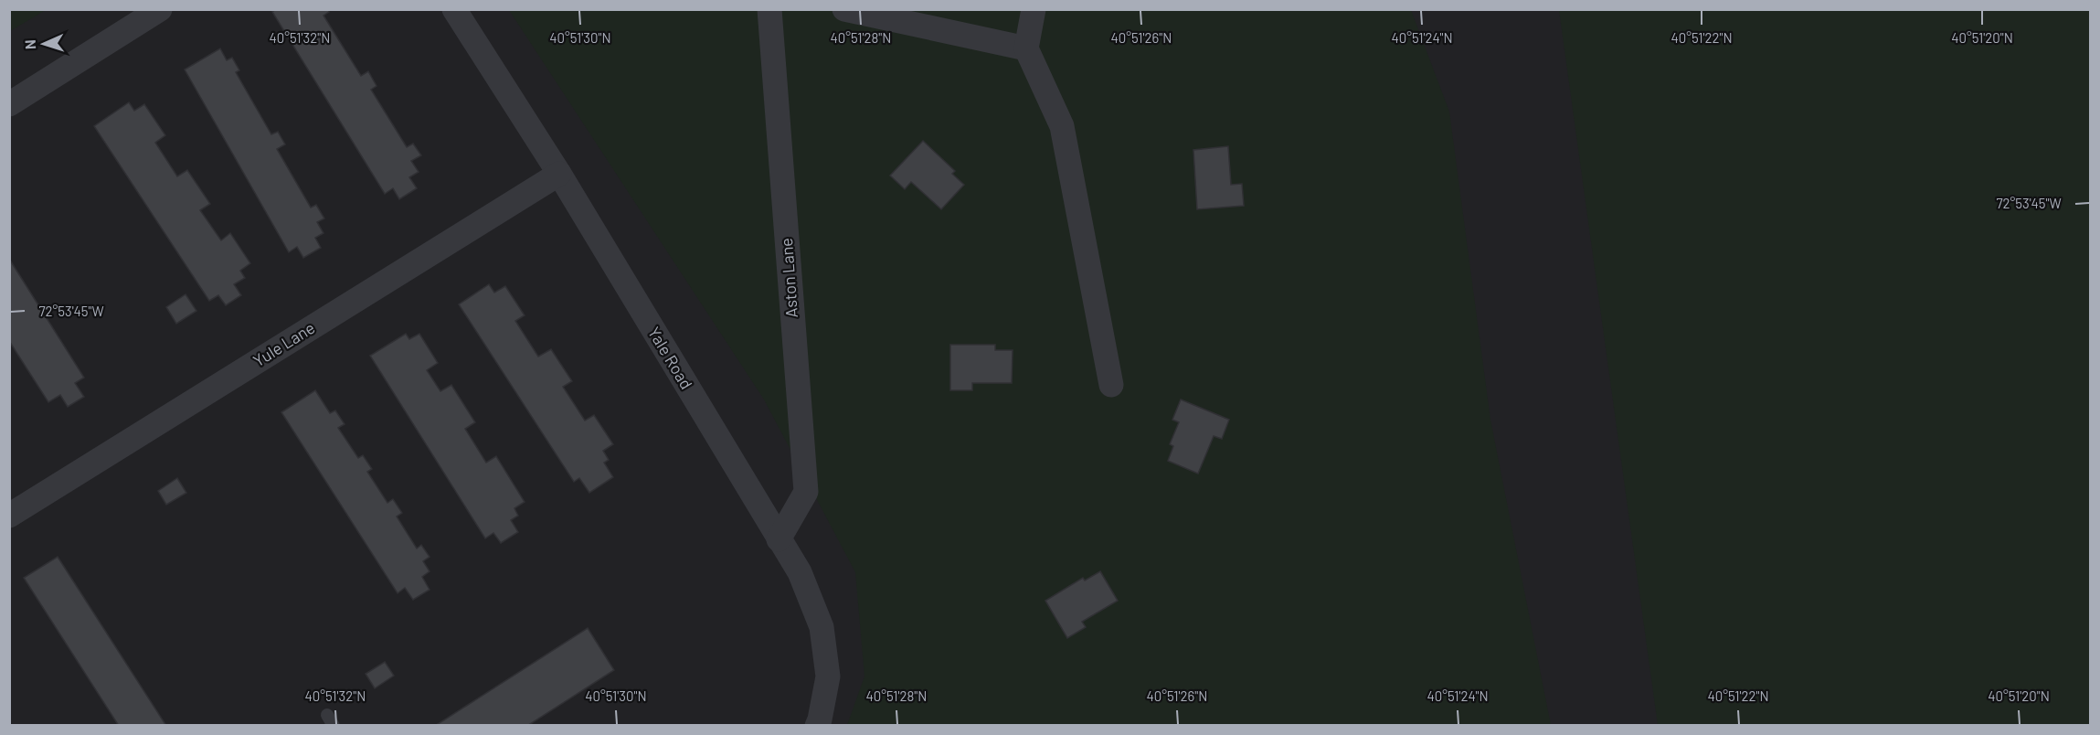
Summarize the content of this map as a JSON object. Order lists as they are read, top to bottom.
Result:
{
  "streets": {
    "street": ["Aston Lane", "Yule Lane", "Yale Road"]
  },
  "crossings": [
    ["Aston Lane", "Yale Road"],
    ["Yule Lane", "Yale Road"]
  ],
  "north": "left",
  "coordinates": [
    "40°51'32\"N",
    "40°51'30\"N",
    "40°51'28\"N",
    "40°51'26\"N",
    "40°51'24\"N",
    "40°51'22\"N",
    "40°51'20\"N",
    "72°53'45\"W"
  ]
}
